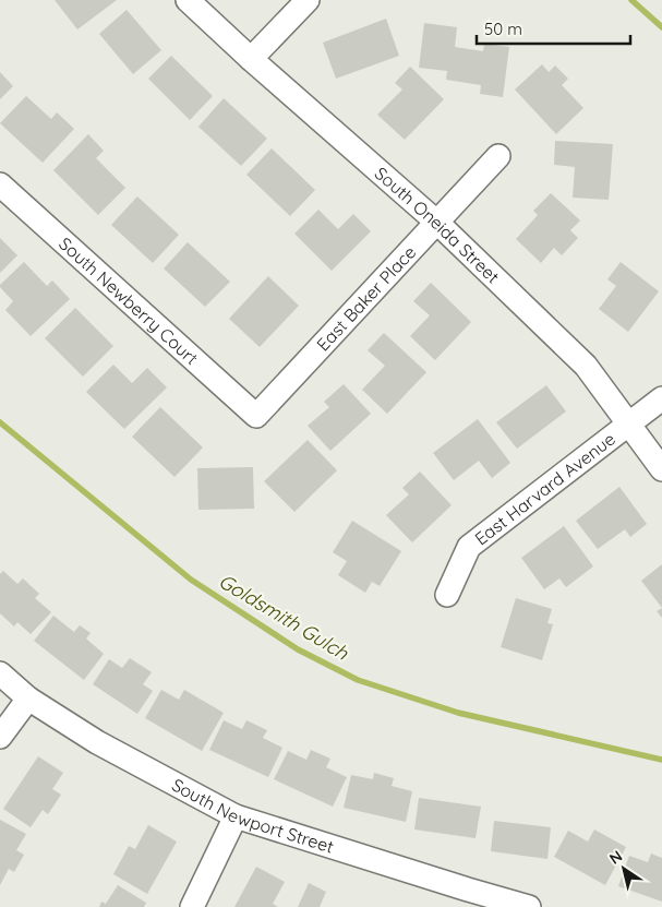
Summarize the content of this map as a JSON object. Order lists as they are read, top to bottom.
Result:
{
  "streets": {
    "street": [
      "South Oneida Street",
      "East Baker Place",
      "South Newberry Court",
      "East Harvard Avenue",
      "South Newport Street"
    ]
  },
  "crossings": [
    ["South Oneida Street", "East Baker Place"],
    ["South Oneida Street", "East Harvard Avenue"],
    ["East Baker Place", "South Newberry Court"]
  ],
  "water": ["Goldsmith Gulch"],
  "scale_bar": "50 m",
  "north": "top left"
}
